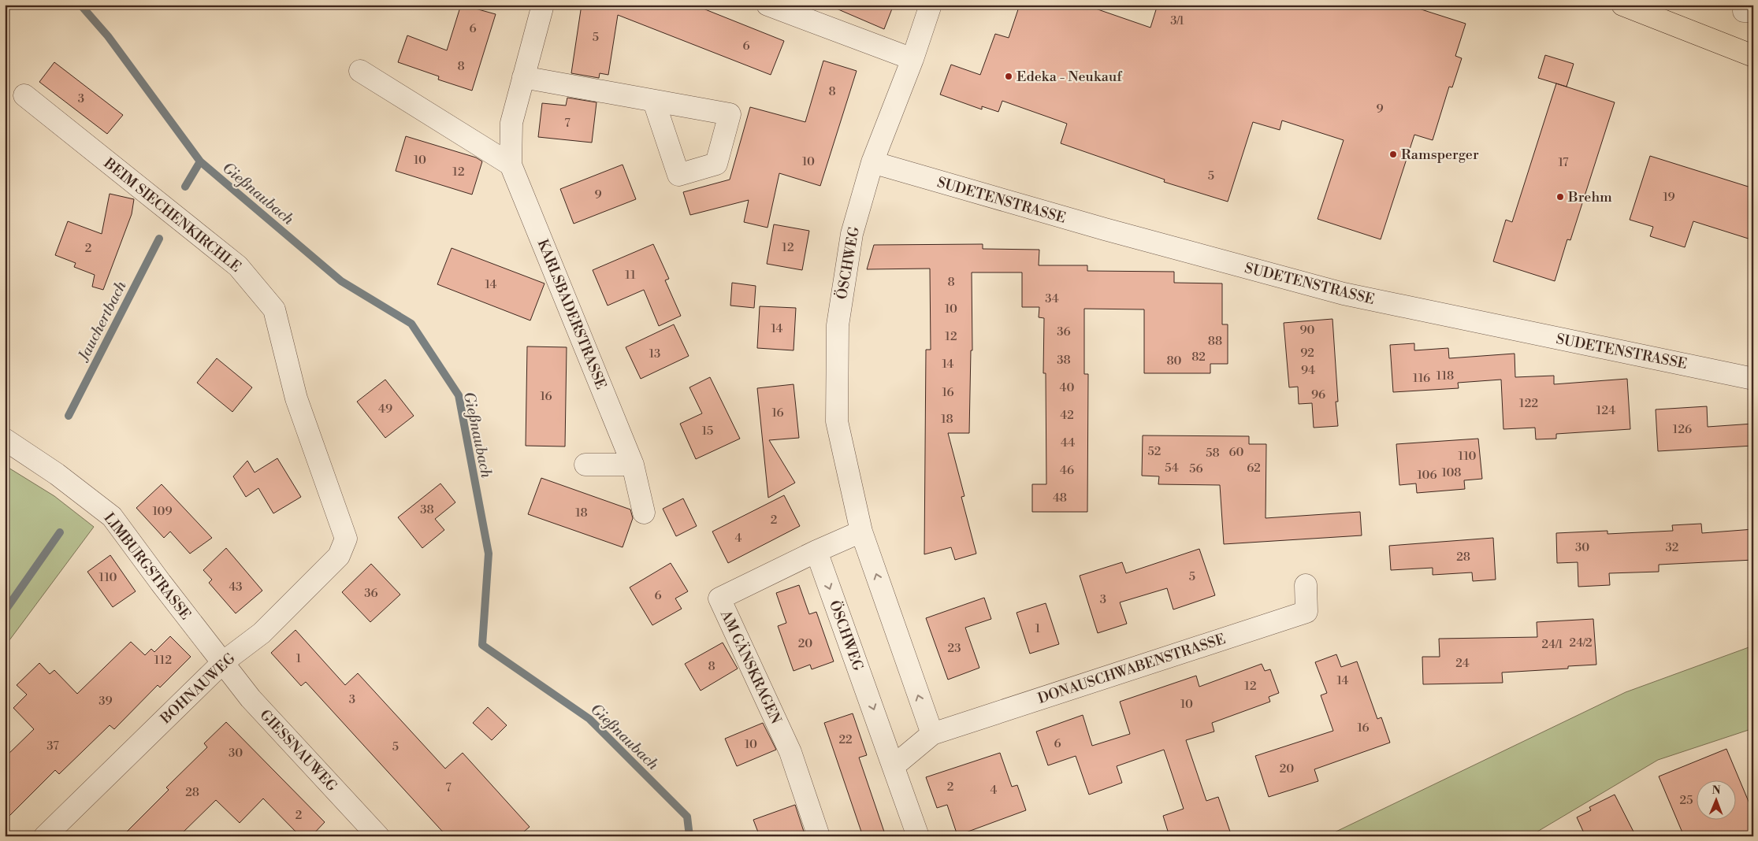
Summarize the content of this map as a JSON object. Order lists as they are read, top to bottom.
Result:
{
  "streets": {
    "street": [
      "SUDETENSTRASSE",
      "BEIM SIECHENKIRCHLE",
      "ÖSCHWEG",
      "KARLSBADERSTRASSE",
      "LIMBURGSTRASSE",
      "AM GÄNSKRAGEN",
      "DONAUSCHWABENSTRASSE",
      "BOHNAUWEG",
      "GIESSNAUWEG"
    ]
  },
  "crossings": [
    ["SUDETENSTRASSE", "ÖSCHWEG"],
    ["BEIM SIECHENKIRCHLE", "BOHNAUWEG"],
    ["ÖSCHWEG", "AM GÄNSKRAGEN"],
    ["ÖSCHWEG", "DONAUSCHWABENSTRASSE"],
    ["LIMBURGSTRASSE", "BOHNAUWEG"],
    ["LIMBURGSTRASSE", "GIESSNAUWEG"],
    ["BOHNAUWEG", "GIESSNAUWEG"]
  ],
  "water": ["Gießnaubach", "Jauchertbach"],
  "places": ["Edeka - Neukauf", "Ramsperger", "Brehm"],
  "house_numbers": [
    "3/1",
    "6",
    "5",
    "6",
    "8",
    "8",
    "3",
    "9",
    "7",
    "10",
    "10",
    "17",
    "12",
    "5",
    "9",
    "19",
    "12",
    "2",
    "11",
    "8",
    "14",
    "34",
    "10",
    "14",
    "90",
    "36",
    "12",
    "88",
    "92",
    "13",
    "82",
    "38",
    "80",
    "14",
    "94",
    "118",
    "116",
    "40",
    "16",
    "96",
    "16",
    "122",
    "49",
    "124",
    "16",
    "42",
    "18",
    "126",
    "15",
    "44",
    "52",
    "60",
    "58",
    "110",
    "54",
    "62",
    "56",
    "46",
    "108",
    "106",
    "48",
    "38",
    "109",
    "18",
    "2",
    "4",
    "30",
    "32",
    "28",
    "5",
    "110",
    "43",
    "36",
    "6",
    "3",
    "1",
    "24/2",
    "20",
    "24/1",
    "23",
    "1",
    "112",
    "24",
    "8",
    "14",
    "12",
    "3",
    "39",
    "10",
    "16",
    "22",
    "6",
    "10",
    "37",
    "5",
    "30",
    "20",
    "2",
    "7",
    "4",
    "28",
    "25",
    "2"
  ],
  "north": "top"
}
